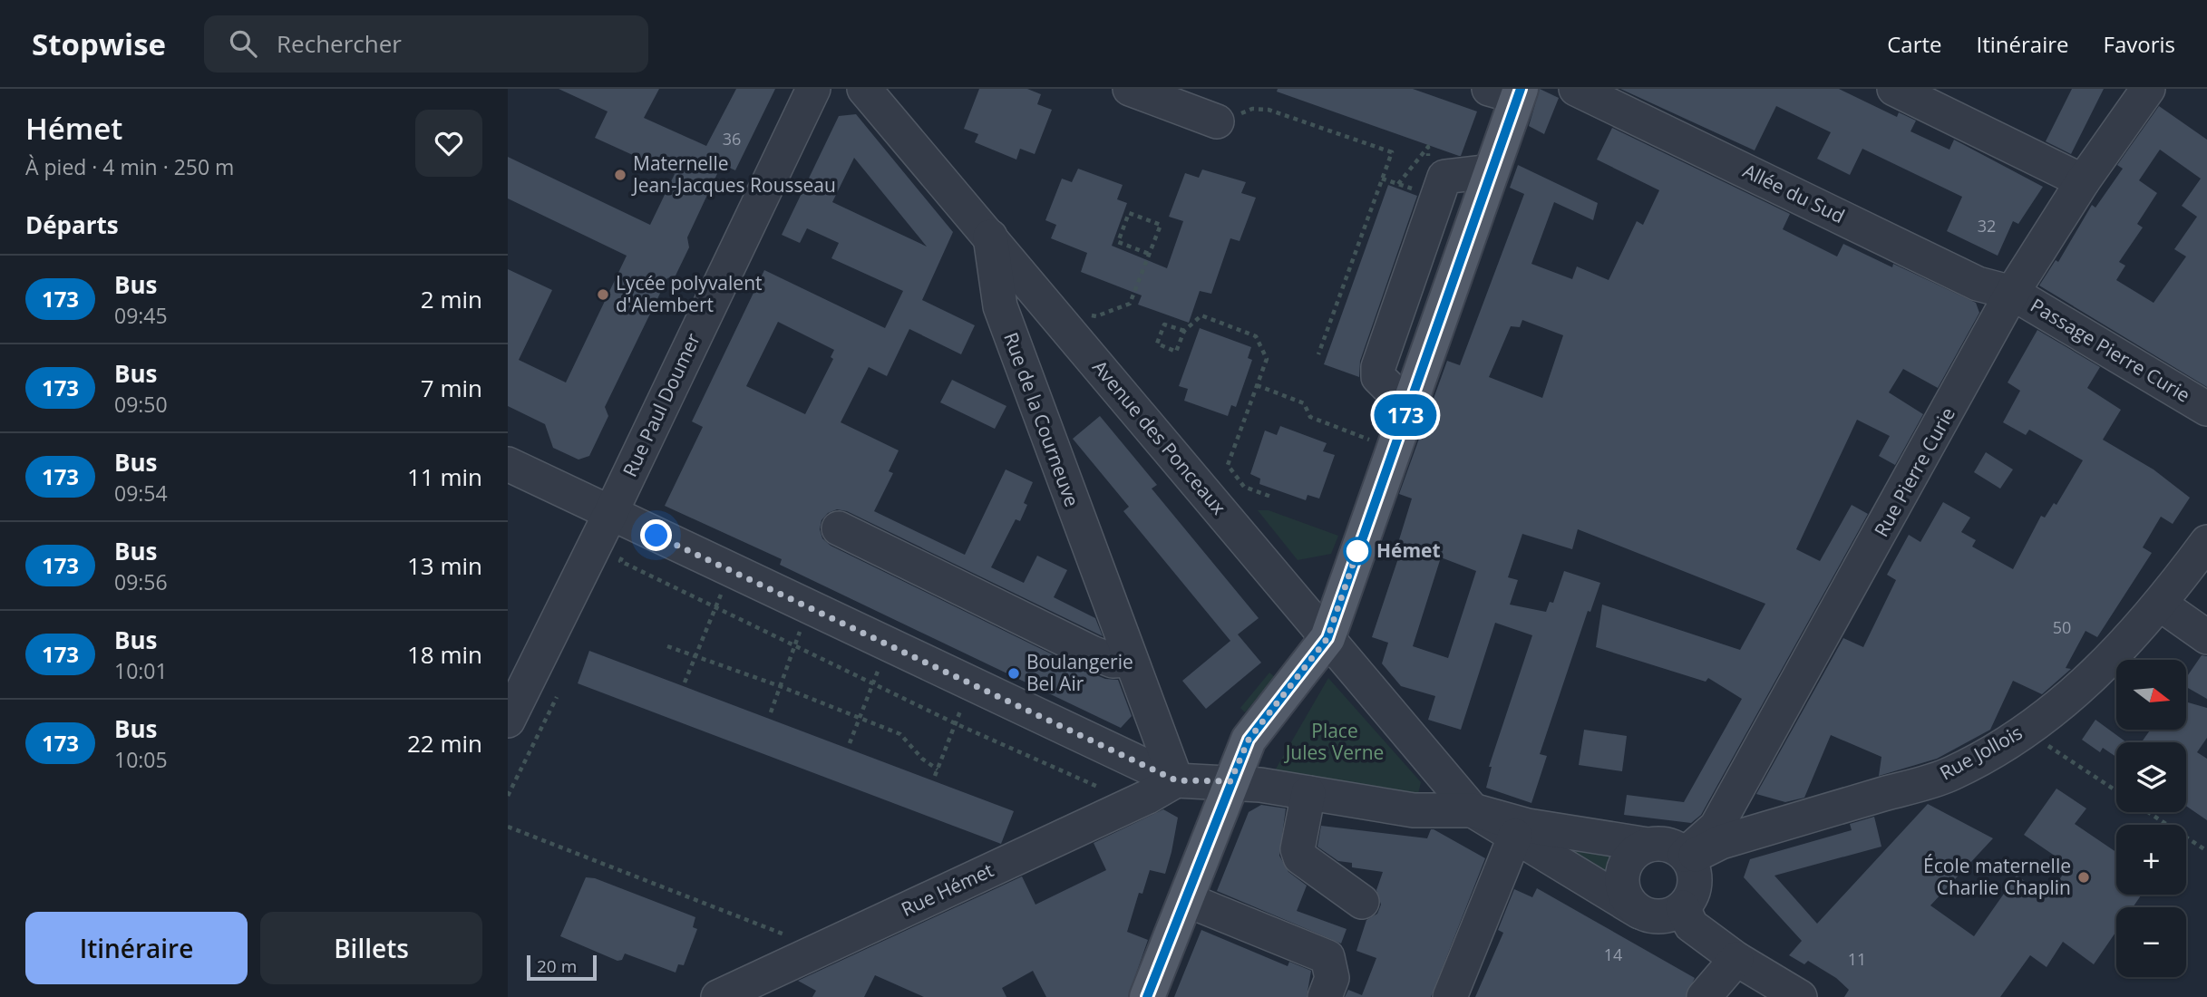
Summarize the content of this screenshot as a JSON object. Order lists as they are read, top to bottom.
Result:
{
  "streets": {
    "street": [
      "Allée du Sud",
      "Passage Pierre Curie",
      "Rue Paul Doumer",
      "Rue de la Courneuve",
      "Avenue des Ponceaux",
      "Rue Pierre Curie",
      "Rue Jollois",
      "Rue Hémet"
    ]
  },
  "crossings": [
    ["Allée du Sud", "Passage Pierre Curie"],
    ["Allée du Sud", "Rue Pierre Curie"],
    ["Passage Pierre Curie", "Rue Pierre Curie"],
    ["Rue de la Courneuve", "Avenue des Ponceaux"],
    ["Rue de la Courneuve", "Rue Hémet"],
    ["Rue Pierre Curie", "Rue Jollois"]
  ],
  "parks": ["Place Jules Verne"],
  "places": [
    "Maternelle Jean-Jacques Rousseau",
    "Lycée polyvalent d'Alembert",
    "Hémet",
    "Boulangerie Bel Air",
    "École maternelle Charlie Chaplin"
  ],
  "lines": ["bus line 173"],
  "house_numbers": [
    "36",
    "32",
    "50",
    "14",
    "11"
  ],
  "scale_bar": "20 m",
  "north": "right",
  "page": {
    "header": "Stopwise",
    "search": "Rechercher",
    "nav": ["Carte", "Itinéraire", "Favoris"],
    "heading": [
      ["Hémet", "À pied · 4 min · 250 m"],
      "Départs"
    ],
    "on_map": "173",
    "list": [
      {
        "mark": "173",
        "name": "Bus",
        "note": "09:45",
        "value": "2 min"
      },
      {
        "mark": "173",
        "name": "Bus",
        "note": "09:50",
        "value": "7 min"
      },
      {
        "mark": "173",
        "name": "Bus",
        "note": "09:54",
        "value": "11 min"
      },
      {
        "mark": "173",
        "name": "Bus",
        "note": "09:56",
        "value": "13 min"
      },
      {
        "mark": "173",
        "name": "Bus",
        "note": "10:01",
        "value": "18 min"
      },
      {
        "mark": "173",
        "name": "Bus",
        "note": "10:05",
        "value": "22 min"
      }
    ],
    "map_buttons": ["+", "−"],
    "buttons": ["Itinéraire", "Billets"],
    "scale": "20 m"
  }
}
